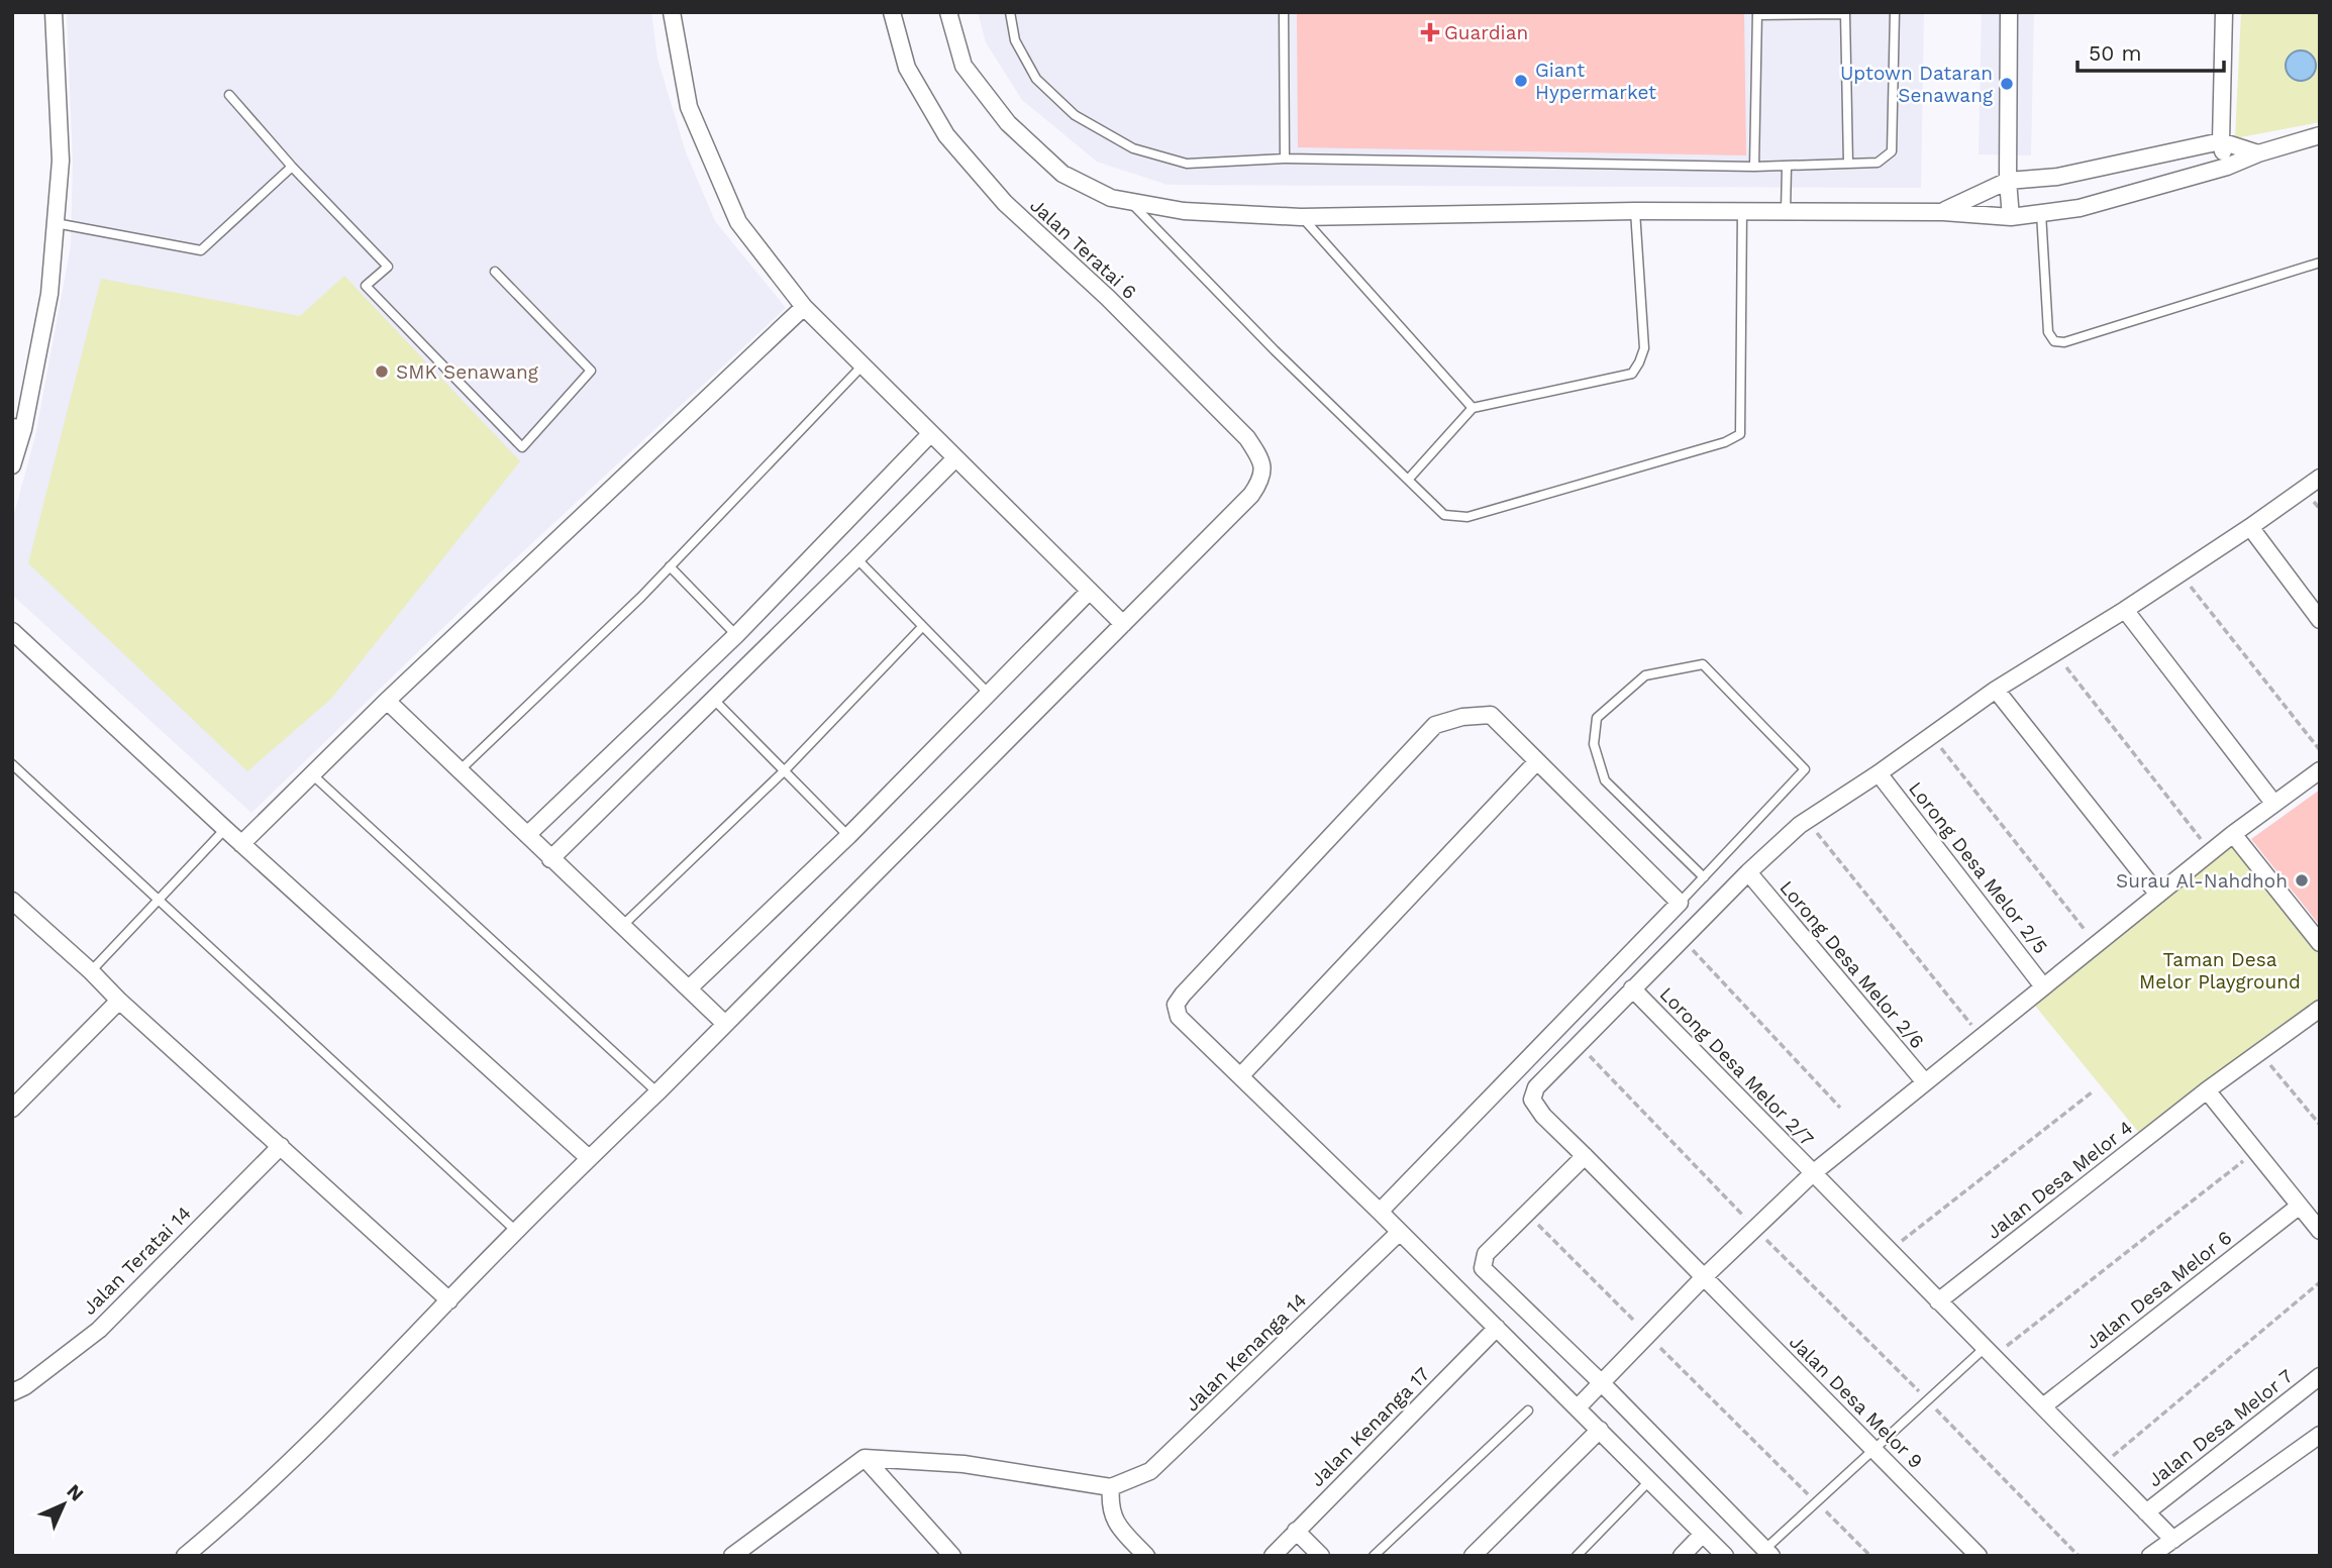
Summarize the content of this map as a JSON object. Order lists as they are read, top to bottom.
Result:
{
  "streets": {
    "street": [
      "Jalan Teratai 6",
      "Lorong Desa Melor 2/5",
      "Lorong Desa Melor 2/6",
      "Lorong Desa Melor 2/7",
      "Jalan Desa Melor 4",
      "Jalan Teratai 14",
      "Jalan Desa Melor 6",
      "Jalan Kenanga 14",
      "Jalan Desa Melor 9",
      "Jalan Kenanga 17",
      "Jalan Desa Melor 7"
    ]
  },
  "crossings": [
    ["Lorong Desa Melor 2/7", "Jalan Desa Melor 4"],
    ["Lorong Desa Melor 2/7", "Jalan Desa Melor 6"],
    ["Lorong Desa Melor 2/7", "Jalan Desa Melor 7"]
  ],
  "parks": ["Taman Desa Melor Playground"],
  "places": {
    "health": ["Guardian"],
    "other": [
      "Giant Hypermarket",
      "Uptown Dataran Senawang",
      "SMK Senawang",
      "Surau Al-Nahdhoh"
    ]
  },
  "scale_bar": "50 m",
  "north": "top right"
}
